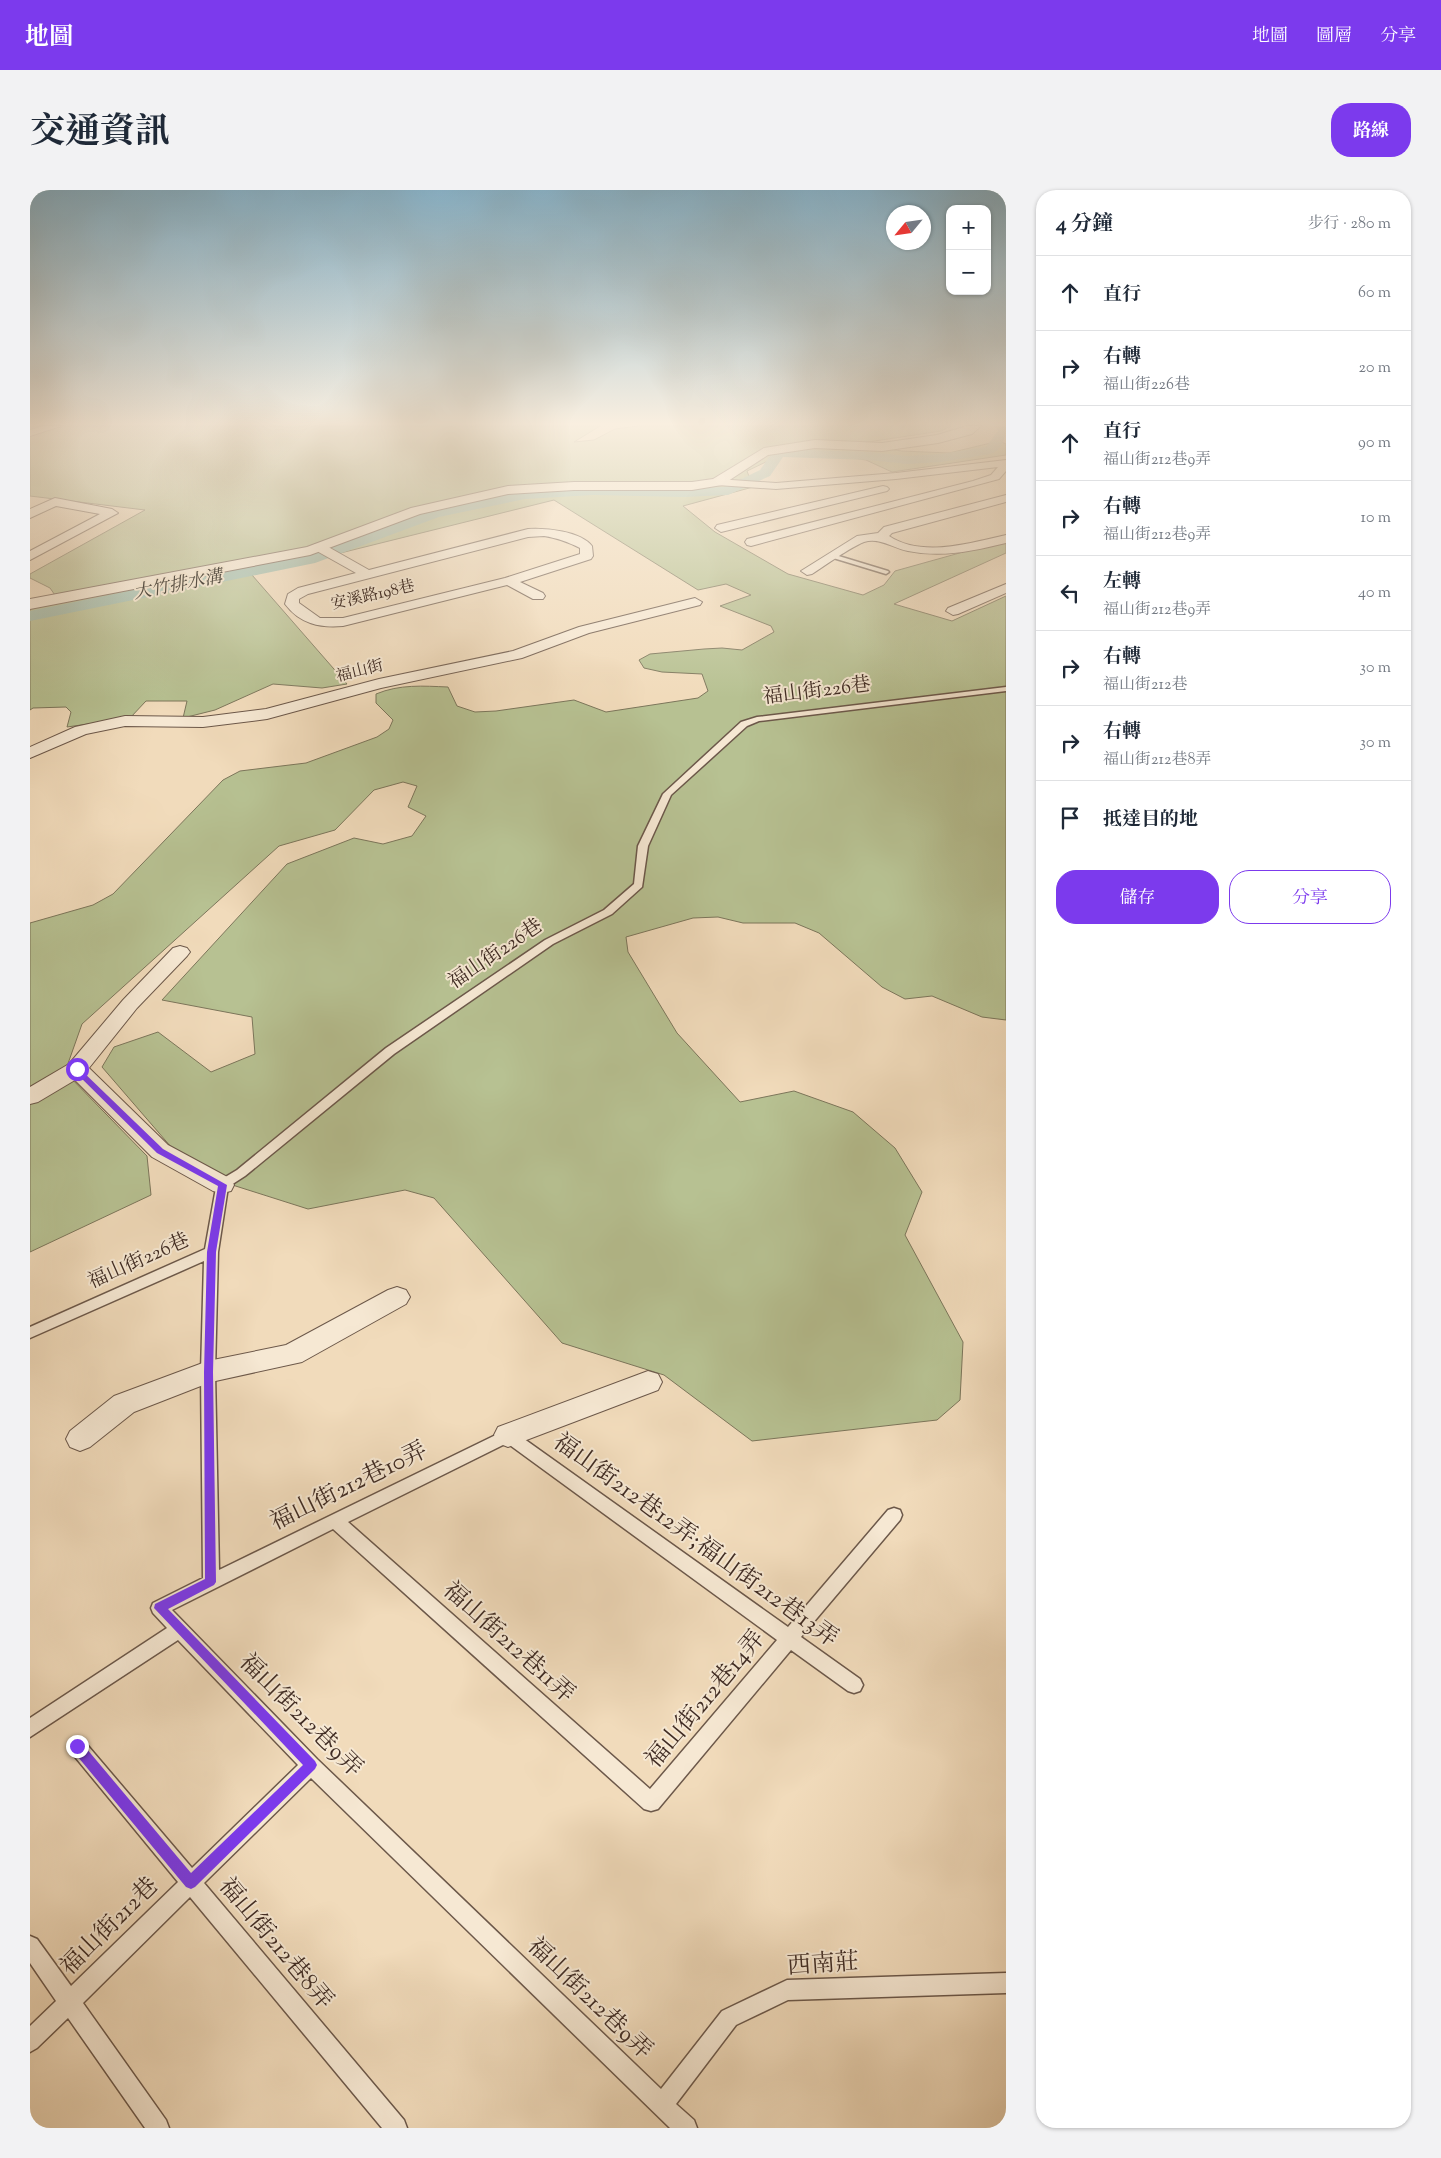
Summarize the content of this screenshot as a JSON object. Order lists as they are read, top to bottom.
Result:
{
  "streets": {
    "street": ["安溪路198巷", "福山街"],
    "lane": [
      "福山街226巷",
      "福山街212巷10弄",
      "福山街212巷12弄;福山街212巷13弄",
      "福山街212巷11弄",
      "福山街212巷14弄",
      "福山街212巷9弄",
      "福山街212巷",
      "福山街212巷8弄",
      "西南莊"
    ]
  },
  "crossings": [
    ["福山街212巷10弄", "福山街212巷12弄;福山街212巷13弄"],
    ["福山街212巷10弄", "福山街212巷11弄"],
    ["福山街212巷10弄", "福山街212巷9弄"],
    ["福山街212巷12弄;福山街212巷13弄", "福山街212巷14弄"],
    ["福山街212巷11弄", "福山街212巷14弄"],
    ["福山街212巷9弄", "福山街212巷"],
    ["福山街212巷9弄", "西南莊"],
    ["福山街212巷", "福山街212巷8弄"]
  ],
  "water": ["大竹排水溝"],
  "north": "bottom left",
  "page": {
    "header": "地圖",
    "nav": ["地圖", "圖層", "分享"],
    "title": "交通資訊",
    "buttons": [
      "路線",
      ["儲存", "分享"]
    ],
    "heading": ["4 分鐘", "步行 · 280 m"],
    "map_buttons": ["+", "−"],
    "list": [
      ["直行", "60 m"],
      ["右轉", "福山街226巷", "20 m"],
      ["直行", "福山街212巷9弄", "90 m"],
      ["右轉", "福山街212巷9弄", "10 m"],
      ["左轉", "福山街212巷9弄", "40 m"],
      ["右轉", "福山街212巷", "30 m"],
      ["右轉", "福山街212巷8弄", "30 m"],
      "抵達目的地"
    ]
  }
}
